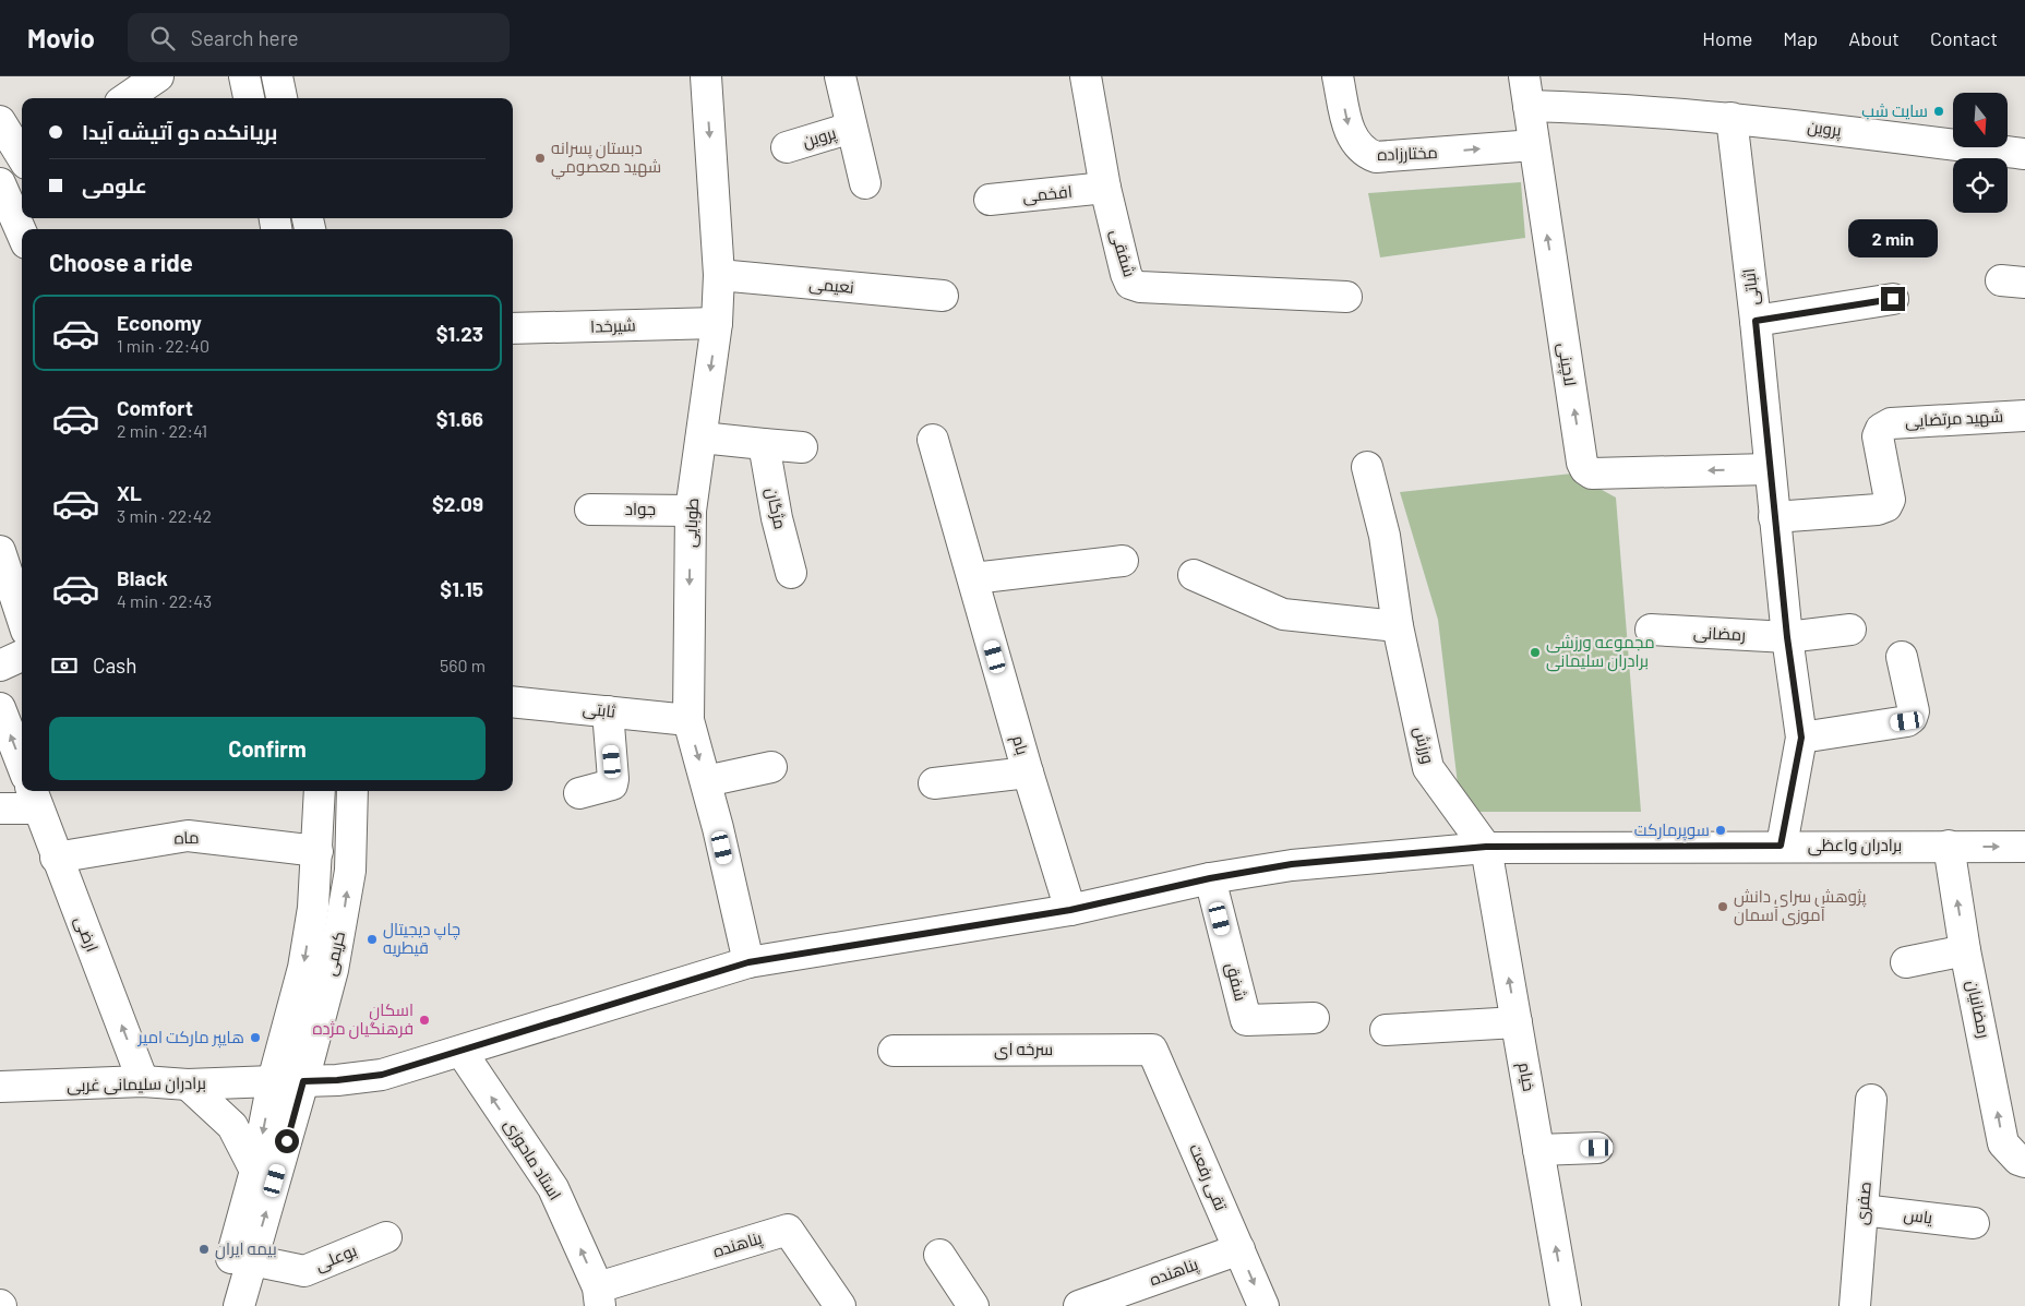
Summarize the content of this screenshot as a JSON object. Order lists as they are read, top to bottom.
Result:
{
  "streets": {
    "street": [
      "پروین",
      "مختارزاده",
      "افخمی",
      "شفقی",
      "نعیمی",
      "اثباتی",
      "شیرخدا",
      "لاچینی",
      "شهید مرتضایی",
      "مژگان",
      "جواد",
      "طوبایی",
      "رمضانی",
      "ثابتی",
      "بام",
      "ورزش",
      "ماه",
      "برادران واعظی",
      "ارضی",
      "کریمی",
      "شفق",
      "رمضانیان",
      "سرخه ای",
      "خیام",
      "برادران سلیمانی غربی",
      "استاد ماحوزی",
      "تقی رفعت",
      "صفری",
      "یاس",
      "پناهنده",
      "بوعلی"
    ]
  },
  "crossings": [
    ["پروین", "اثباتی"],
    ["پروین", "لاچینی"],
    ["مختارزاده", "لاچینی"],
    ["افخمی", "شفقی"],
    ["نعیمی", "طوبایی"],
    ["اثباتی", "لاچینی"],
    ["اثباتی", "شهید مرتضایی"],
    ["اثباتی", "رمضانی"],
    ["اثباتی", "برادران واعظی"],
    ["شیرخدا", "طوبایی"],
    ["جواد", "طوبایی"],
    ["طوبایی", "ثابتی"],
    ["طوبایی", "برادران واعظی"],
    ["بام", "برادران واعظی"],
    ["ورزش", "برادران واعظی"],
    ["ورزش", "خیام"],
    ["ماه", "ارضی"],
    ["ماه", "کریمی"],
    ["برادران واعظی", "کریمی"],
    ["برادران واعظی", "شفق"],
    ["برادران واعظی", "رمضانیان"],
    ["برادران واعظی", "خیام"],
    ["برادران واعظی", "برادران سلیمانی غربی"],
    ["برادران واعظی", "استاد ماحوزی"],
    ["ارضی", "برادران سلیمانی غربی"],
    ["کریمی", "برادران سلیمانی غربی"],
    ["کریمی", "بوعلی"],
    ["سرخه ای", "تقی رفعت"],
    ["استاد ماحوزی", "پناهنده"],
    ["تقی رفعت", "پناهنده"],
    ["صفری", "یاس"]
  ],
  "one_way": [
    "مختارزاده",
    "طوبایی",
    "ارضی",
    "رمضانیان",
    "خیام",
    "استاد ماحوزی"
  ],
  "places": [
    "سایت شب",
    "دبستان پسرانه شهيد معصومي",
    "مجموعه ورزشی برادران سلیمانی",
    "سوپرمارکت",
    "پژوهش سرای دانش آموزی آسمان",
    "چاپ دیجیتال قیطریه",
    "اسکان فرهنگیان مژده",
    "هایپر مارکت امیر",
    "بیمه ایران"
  ],
  "north": "bottom",
  "page": {
    "header": "Movio",
    "search": "Search here",
    "nav": [
      "Home",
      "Map",
      "About",
      "Contact"
    ],
    "banner": ["بریانکده دو آتیشه آیدا", "علومی"],
    "bubble": "2 min",
    "heading": "Choose a ride",
    "list": [
      {
        "name": "Economy",
        "note": "1 min · 22:40",
        "value": "$1.23"
      },
      {
        "name": "Comfort",
        "note": "2 min · 22:41",
        "value": "$1.66"
      },
      {
        "name": "XL",
        "note": "3 min · 22:42",
        "value": "$2.09"
      },
      {
        "name": "Black",
        "note": "4 min · 22:43",
        "value": "$1.15"
      }
    ],
    "pay": ["Cash", "560 m"],
    "buttons": "Confirm"
  }
}
